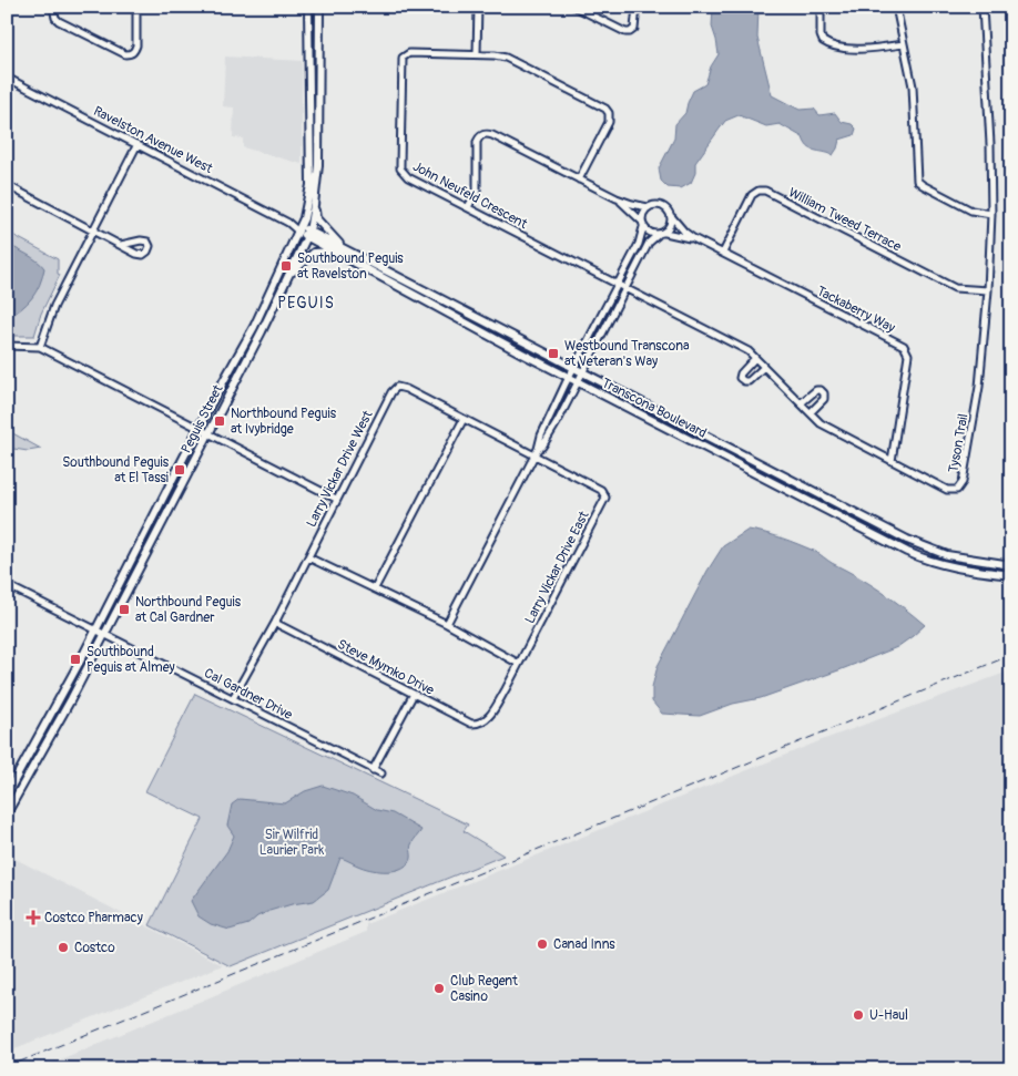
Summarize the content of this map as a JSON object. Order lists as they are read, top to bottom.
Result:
{
  "streets": {
    "street": [
      "Ravelston Avenue West",
      "John Neufeld Crescent",
      "William Tweed Terrace",
      "Tackaberry Way",
      "Transcona Boulevard",
      "Peguis Street",
      "Tyson Trail",
      "Larry Vickar Drive West",
      "Larry Vickar Drive East",
      "Steve Mymko Drive",
      "Cal Gardner Drive"
    ]
  },
  "crossings": [
    ["Ravelston Avenue West", "Transcona Boulevard"],
    ["Ravelston Avenue West", "Peguis Street"],
    ["John Neufeld Crescent", "Tyson Trail"],
    ["William Tweed Terrace", "Tackaberry Way"],
    ["William Tweed Terrace", "Tyson Trail"],
    ["Tackaberry Way", "Tyson Trail"],
    ["Transcona Boulevard", "Peguis Street"],
    ["Peguis Street", "Cal Gardner Drive"],
    ["Larry Vickar Drive West", "Larry Vickar Drive East"],
    ["Larry Vickar Drive West", "Steve Mymko Drive"],
    ["Larry Vickar Drive West", "Cal Gardner Drive"],
    ["Larry Vickar Drive East", "Steve Mymko Drive"]
  ],
  "districts": ["PEGUIS"],
  "parks": ["Sir Wilfrid Laurier Park"],
  "places": {
    "transit": [
      "Southbound Peguis at Ravelston",
      "Westbound Transcona at Veteran's Way",
      "Northbound Peguis at Ivybridge",
      "Southbound Peguis at El Tassi",
      "Northbound Peguis at Cal Gardner",
      "Southbound Peguis at Almey"
    ],
    "health": ["Costco Pharmacy"],
    "other": [
      "Canad Inns",
      "Costco",
      "Club Regent Casino",
      "U-Haul"
    ]
  }
}
